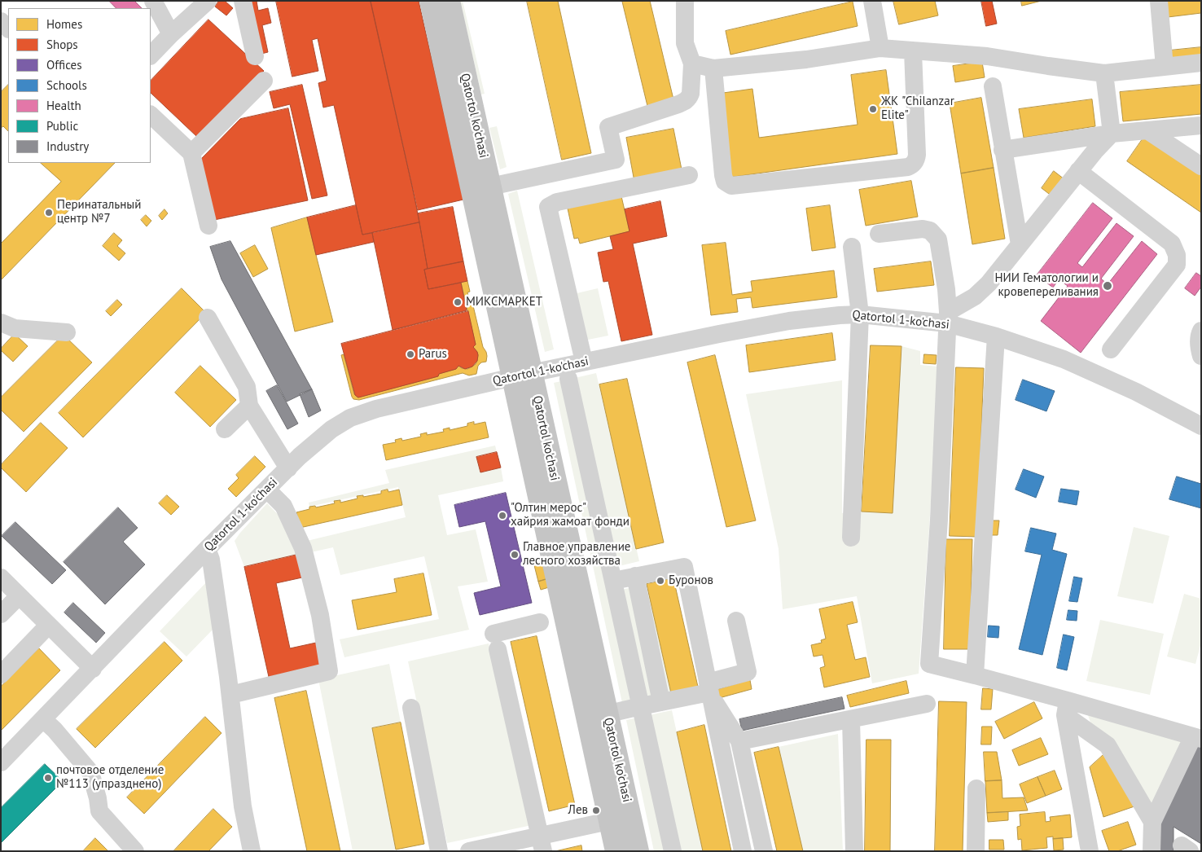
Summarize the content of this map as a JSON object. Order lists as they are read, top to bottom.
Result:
{
  "streets": {
    "main road": ["Qatortol ko'chasi"],
    "street": ["Qatortol 1-ko'chasi"]
  },
  "crossings": [
    ["Qatortol ko'chasi", "Qatortol 1-ko'chasi"]
  ],
  "places": [
    "ЖК \"Chilanzar Elite\"",
    "Перинатальный центр №7",
    "НИИ Гематологии и кровепереливания",
    "МИКСМАРКЕТ",
    "Parus",
    "\"Олтин мерос\" хайрия жамоат фонди",
    "Главное управление лесного хозяйства",
    "Буронов",
    "почтовое отделение №113 (упразднено)",
    "Лев"
  ],
  "legend": [
    "Homes",
    "Shops",
    "Offices",
    "Schools",
    "Health",
    "Public",
    "Industry"
  ]
}
